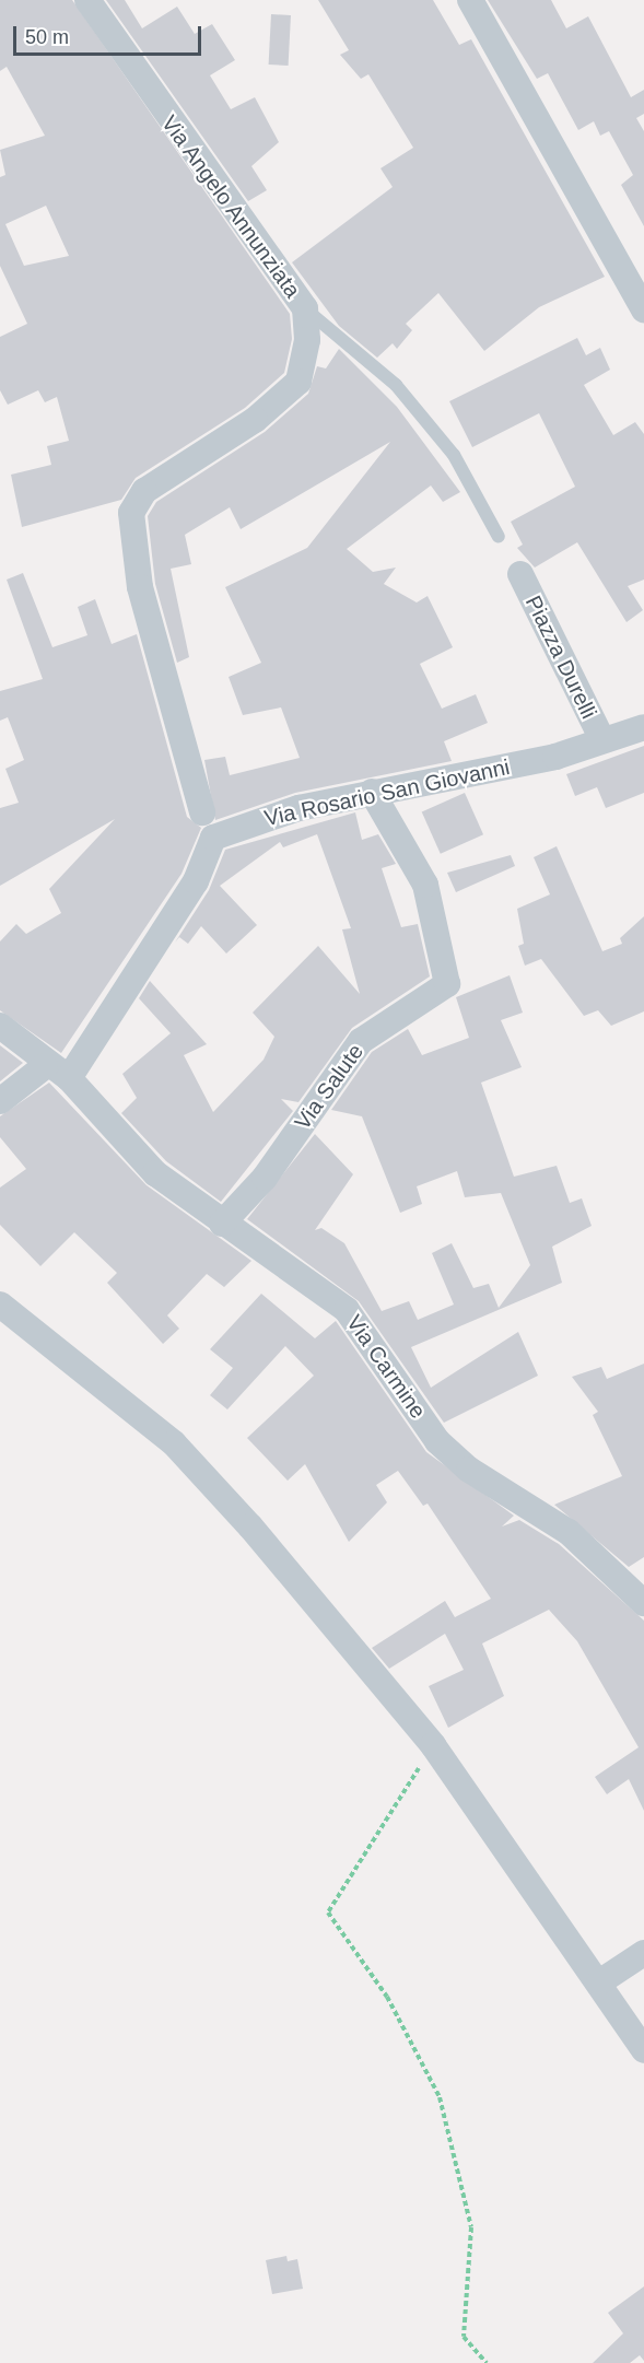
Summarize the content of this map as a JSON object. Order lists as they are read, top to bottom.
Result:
{
  "streets": {
    "street": [
      "Via Angelo Annunziata",
      "Piazza Durelli",
      "Via Rosario San Giovanni",
      "Via Salute",
      "Via Carmine"
    ]
  },
  "crossings": [
    ["Piazza Durelli", "Via Rosario San Giovanni"],
    ["Via Rosario San Giovanni", "Via Salute"],
    ["Via Rosario San Giovanni", "Via Carmine"],
    ["Via Salute", "Via Carmine"]
  ],
  "scale_bar": "50 m"
}
